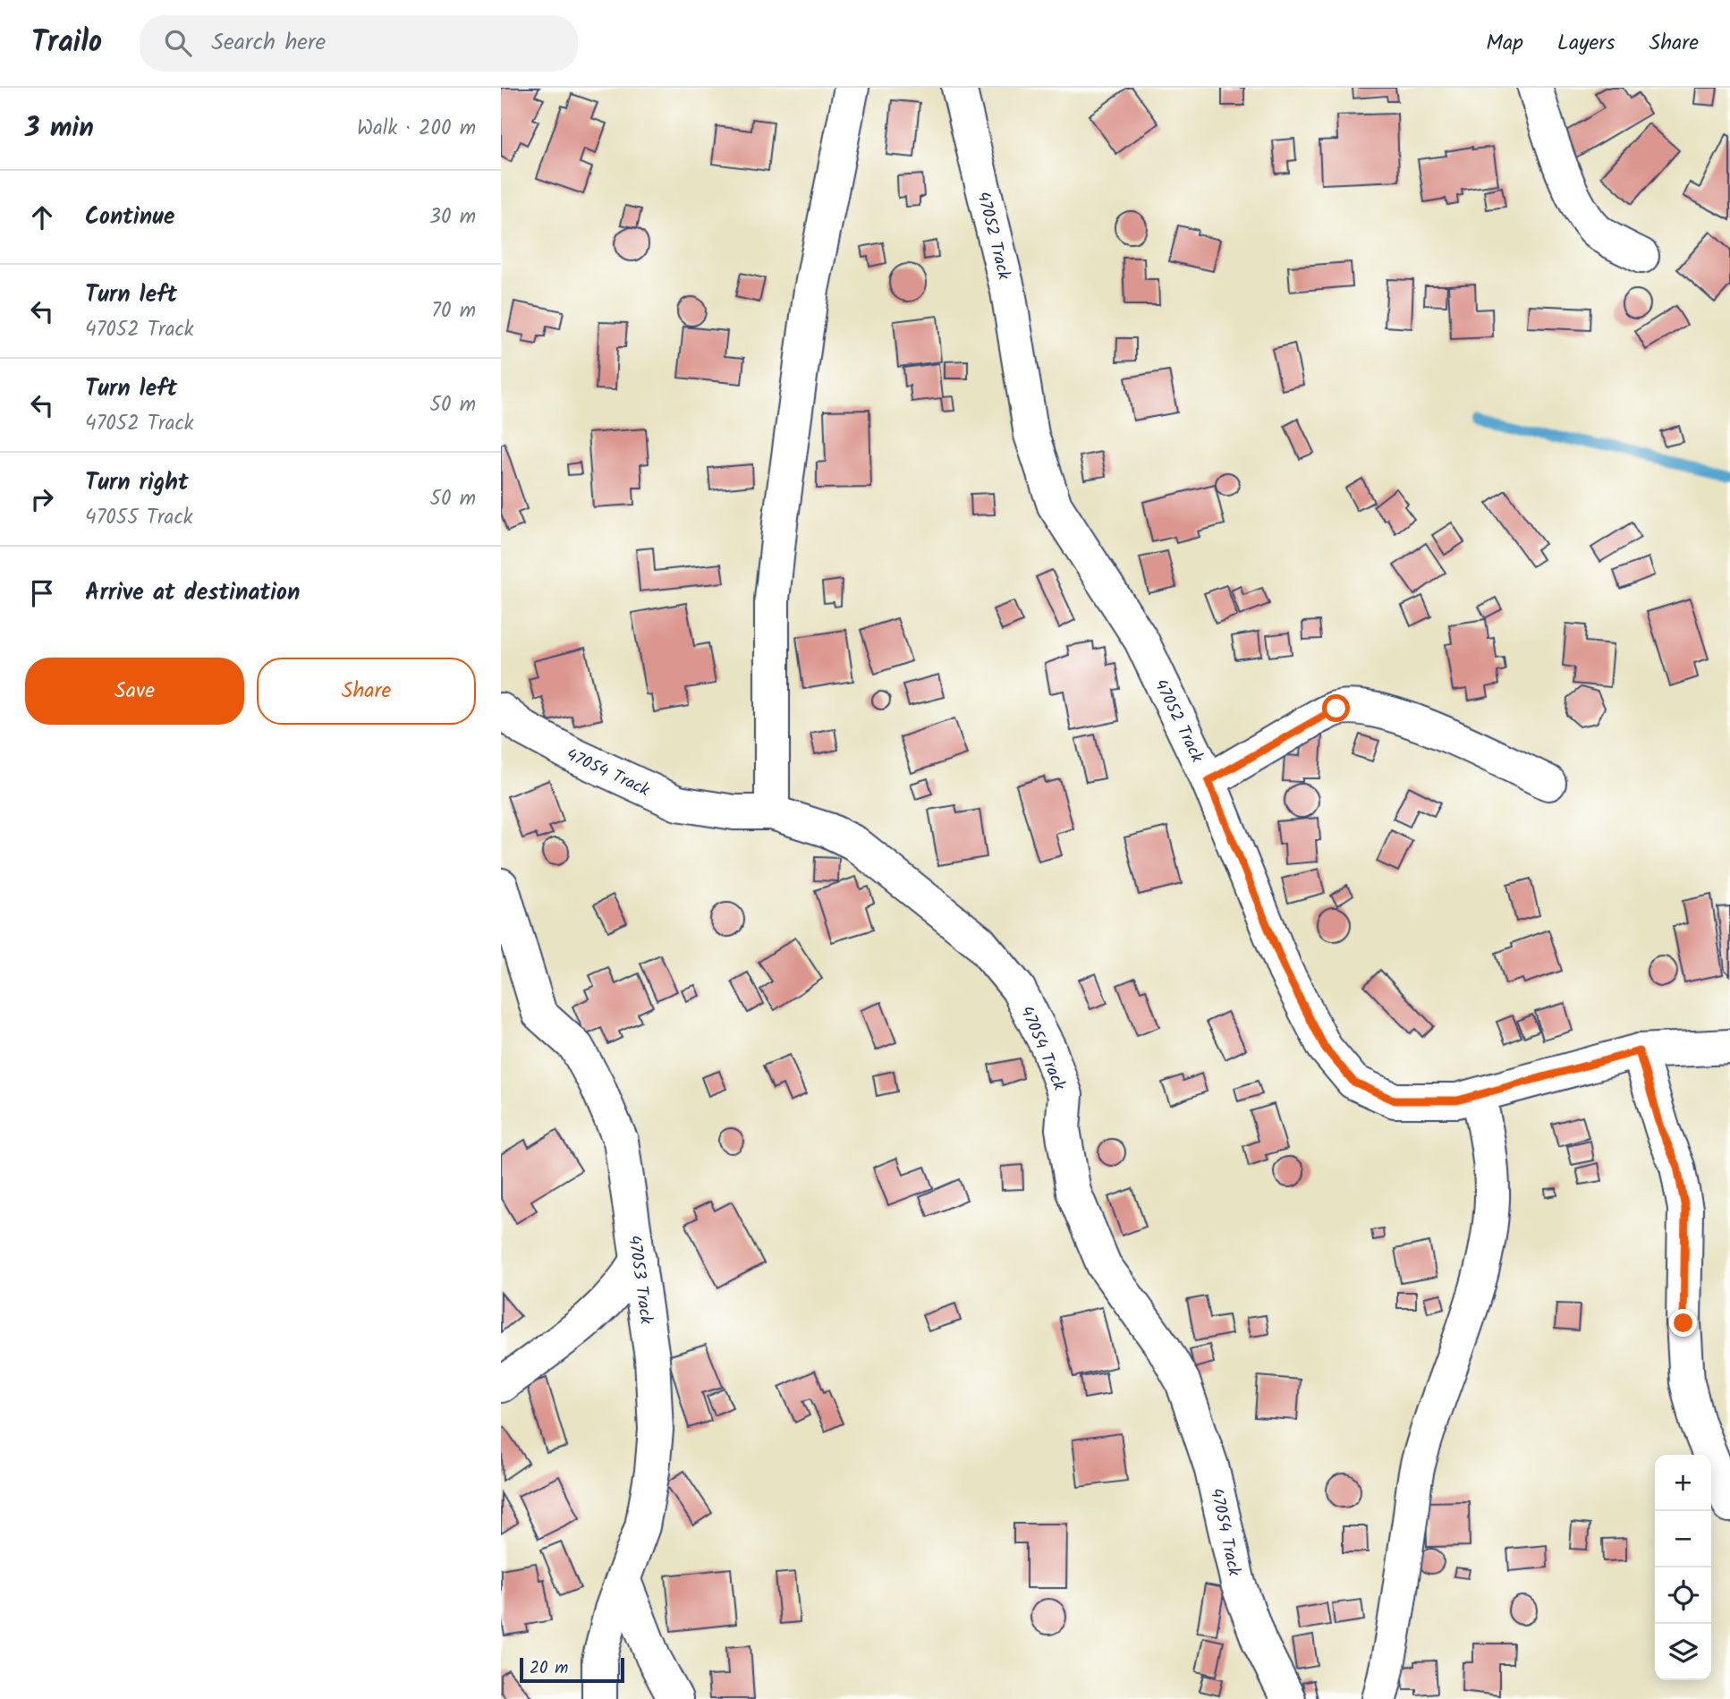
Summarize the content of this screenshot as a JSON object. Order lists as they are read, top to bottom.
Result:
{
  "streets": {
    "street": ["47052 Track", "47054 Track", "47053 Track"]
  },
  "scale_bar": "20 m",
  "page": {
    "header": "Trailo",
    "search": "Search here",
    "nav": ["Map", "Layers", "Share"],
    "heading": ["3 min", "Walk · 200 m"],
    "list": [
      ["Continue", "30 m"],
      ["Turn left", "47052 Track", "70 m"],
      ["Turn left", "47052 Track", "50 m"],
      ["Turn right", "47055 Track", "50 m"],
      "Arrive at destination"
    ],
    "buttons": ["Save", "Share"],
    "map_buttons": ["+", "−"],
    "scale": "20 m"
  }
}
